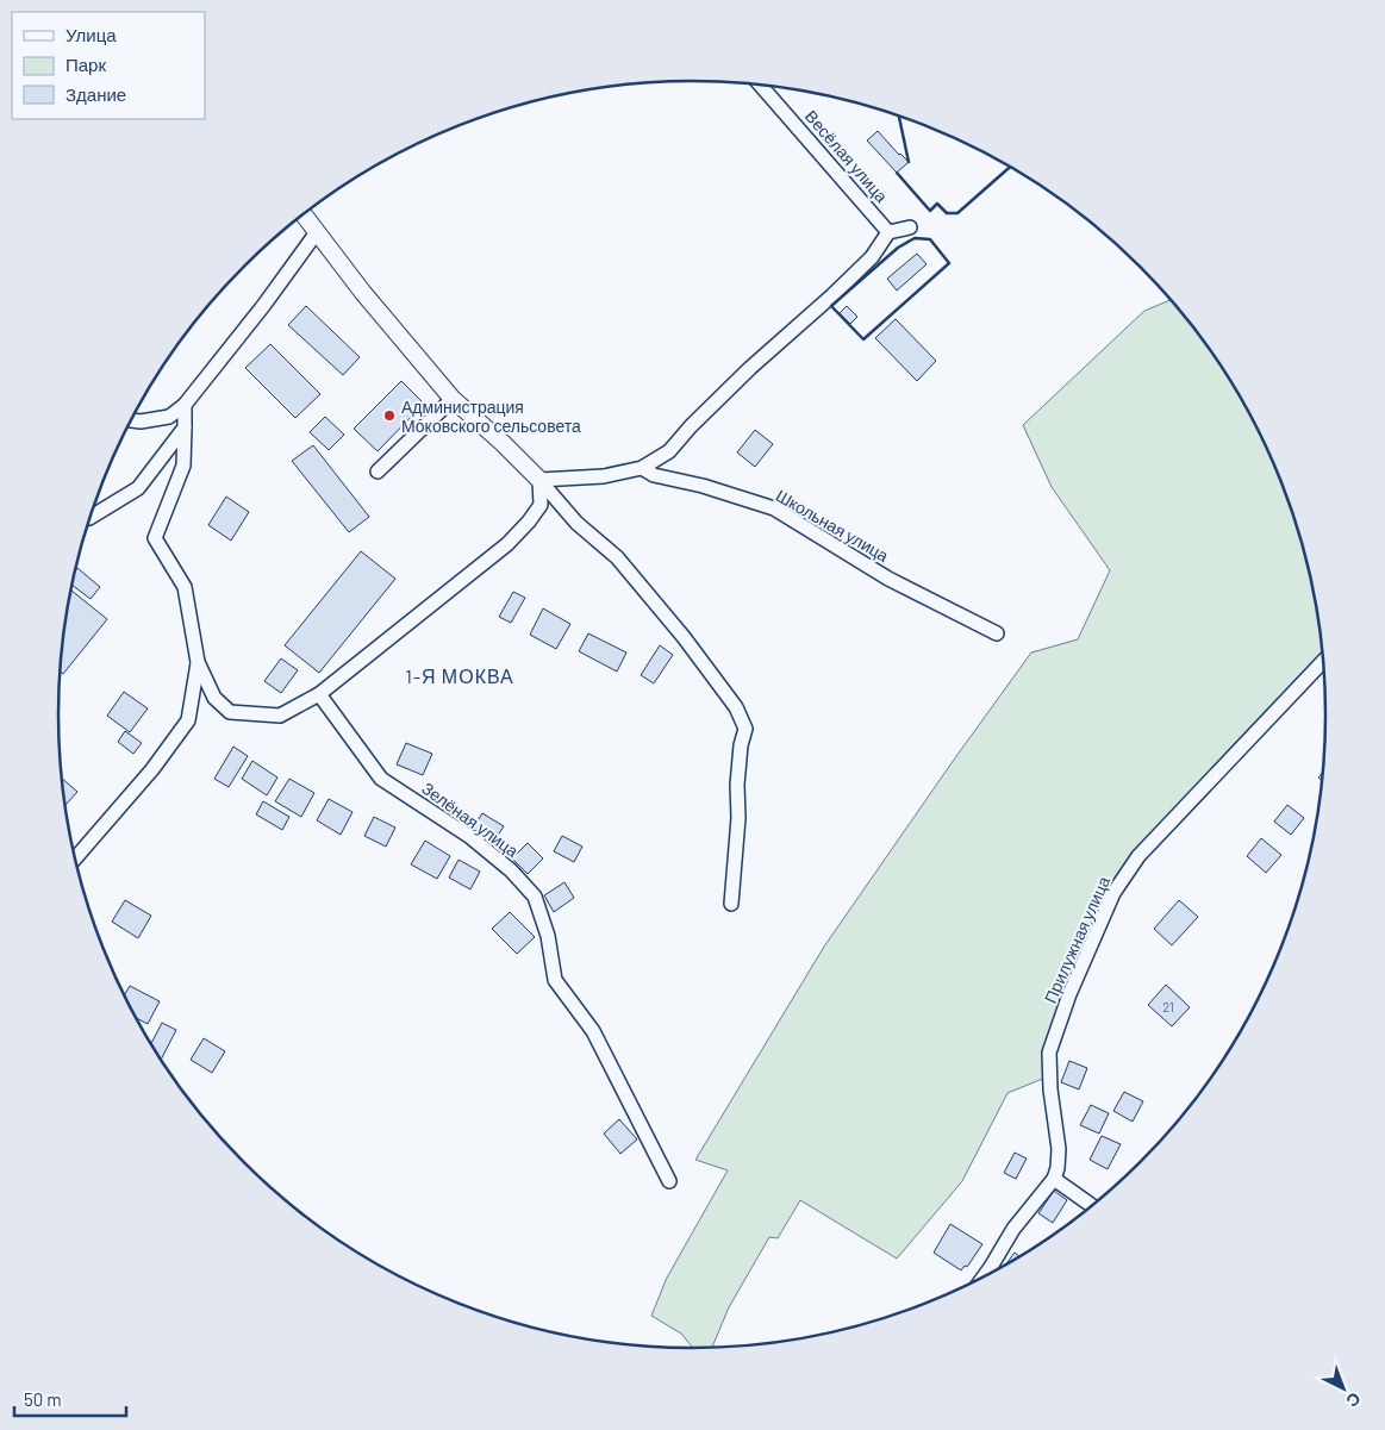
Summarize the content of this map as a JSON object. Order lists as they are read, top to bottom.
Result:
{
  "streets": {
    "street": [
      "Весёлая улица",
      "Школьная улица",
      "Зелёная улица",
      "Прилужная улица"
    ]
  },
  "districts": ["1-Я МОКВА"],
  "places": ["Администрация Моковского сельсовета"],
  "house_numbers": ["21"],
  "legend": ["Улица", "Парк", "Здание"],
  "scale_bar": "50 m",
  "north": "bottom right"
}
